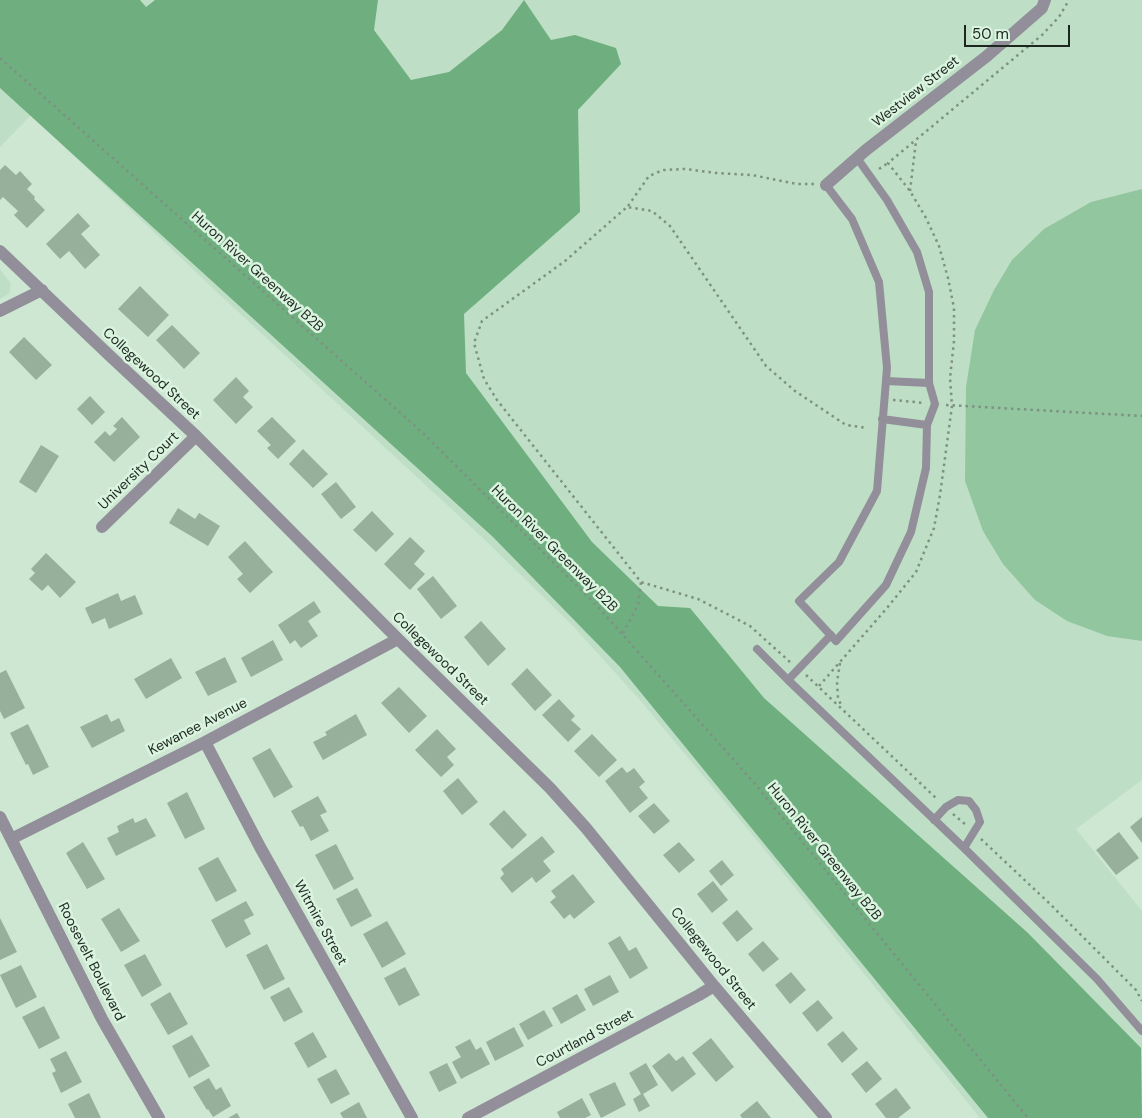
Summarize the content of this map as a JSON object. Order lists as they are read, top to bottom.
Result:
{
  "streets": {
    "street": [
      "Westview Street",
      "Collegewood Street",
      "University Court",
      "Kewanee Avenue",
      "Witmire Street",
      "Roosevelt Boulevard",
      "Courtland Street"
    ],
    "path": ["Huron River Greenway B2B"]
  },
  "crossings": [
    ["Collegewood Street", "University Court"],
    ["Collegewood Street", "Kewanee Avenue"],
    ["Collegewood Street", "Courtland Street"],
    ["Kewanee Avenue", "Witmire Street"],
    ["Kewanee Avenue", "Roosevelt Boulevard"]
  ],
  "scale_bar": "50 m"
}
